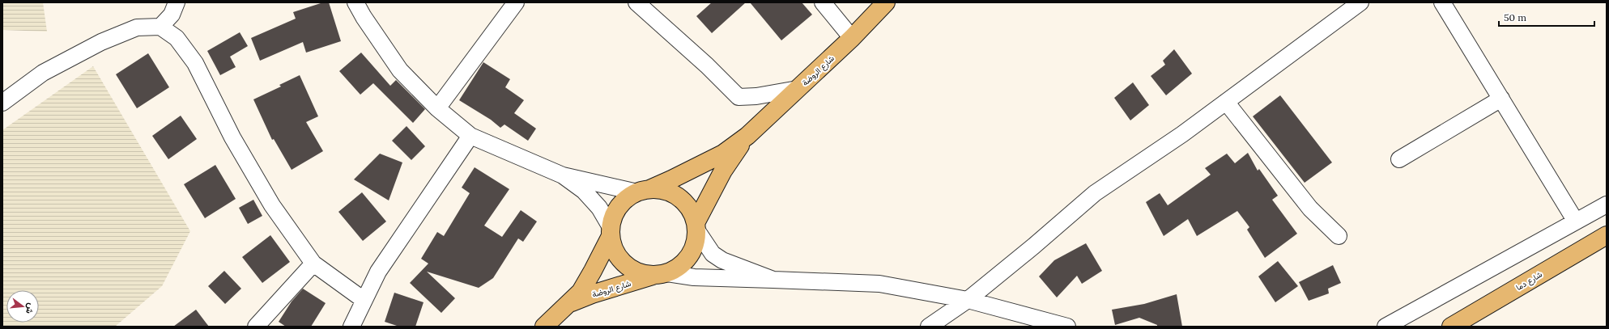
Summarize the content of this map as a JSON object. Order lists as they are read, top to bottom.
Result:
{
  "streets": {
    "main road": ["شارع الروضة", "شارع دما"]
  },
  "scale_bar": "50 m",
  "north": "right"
}
